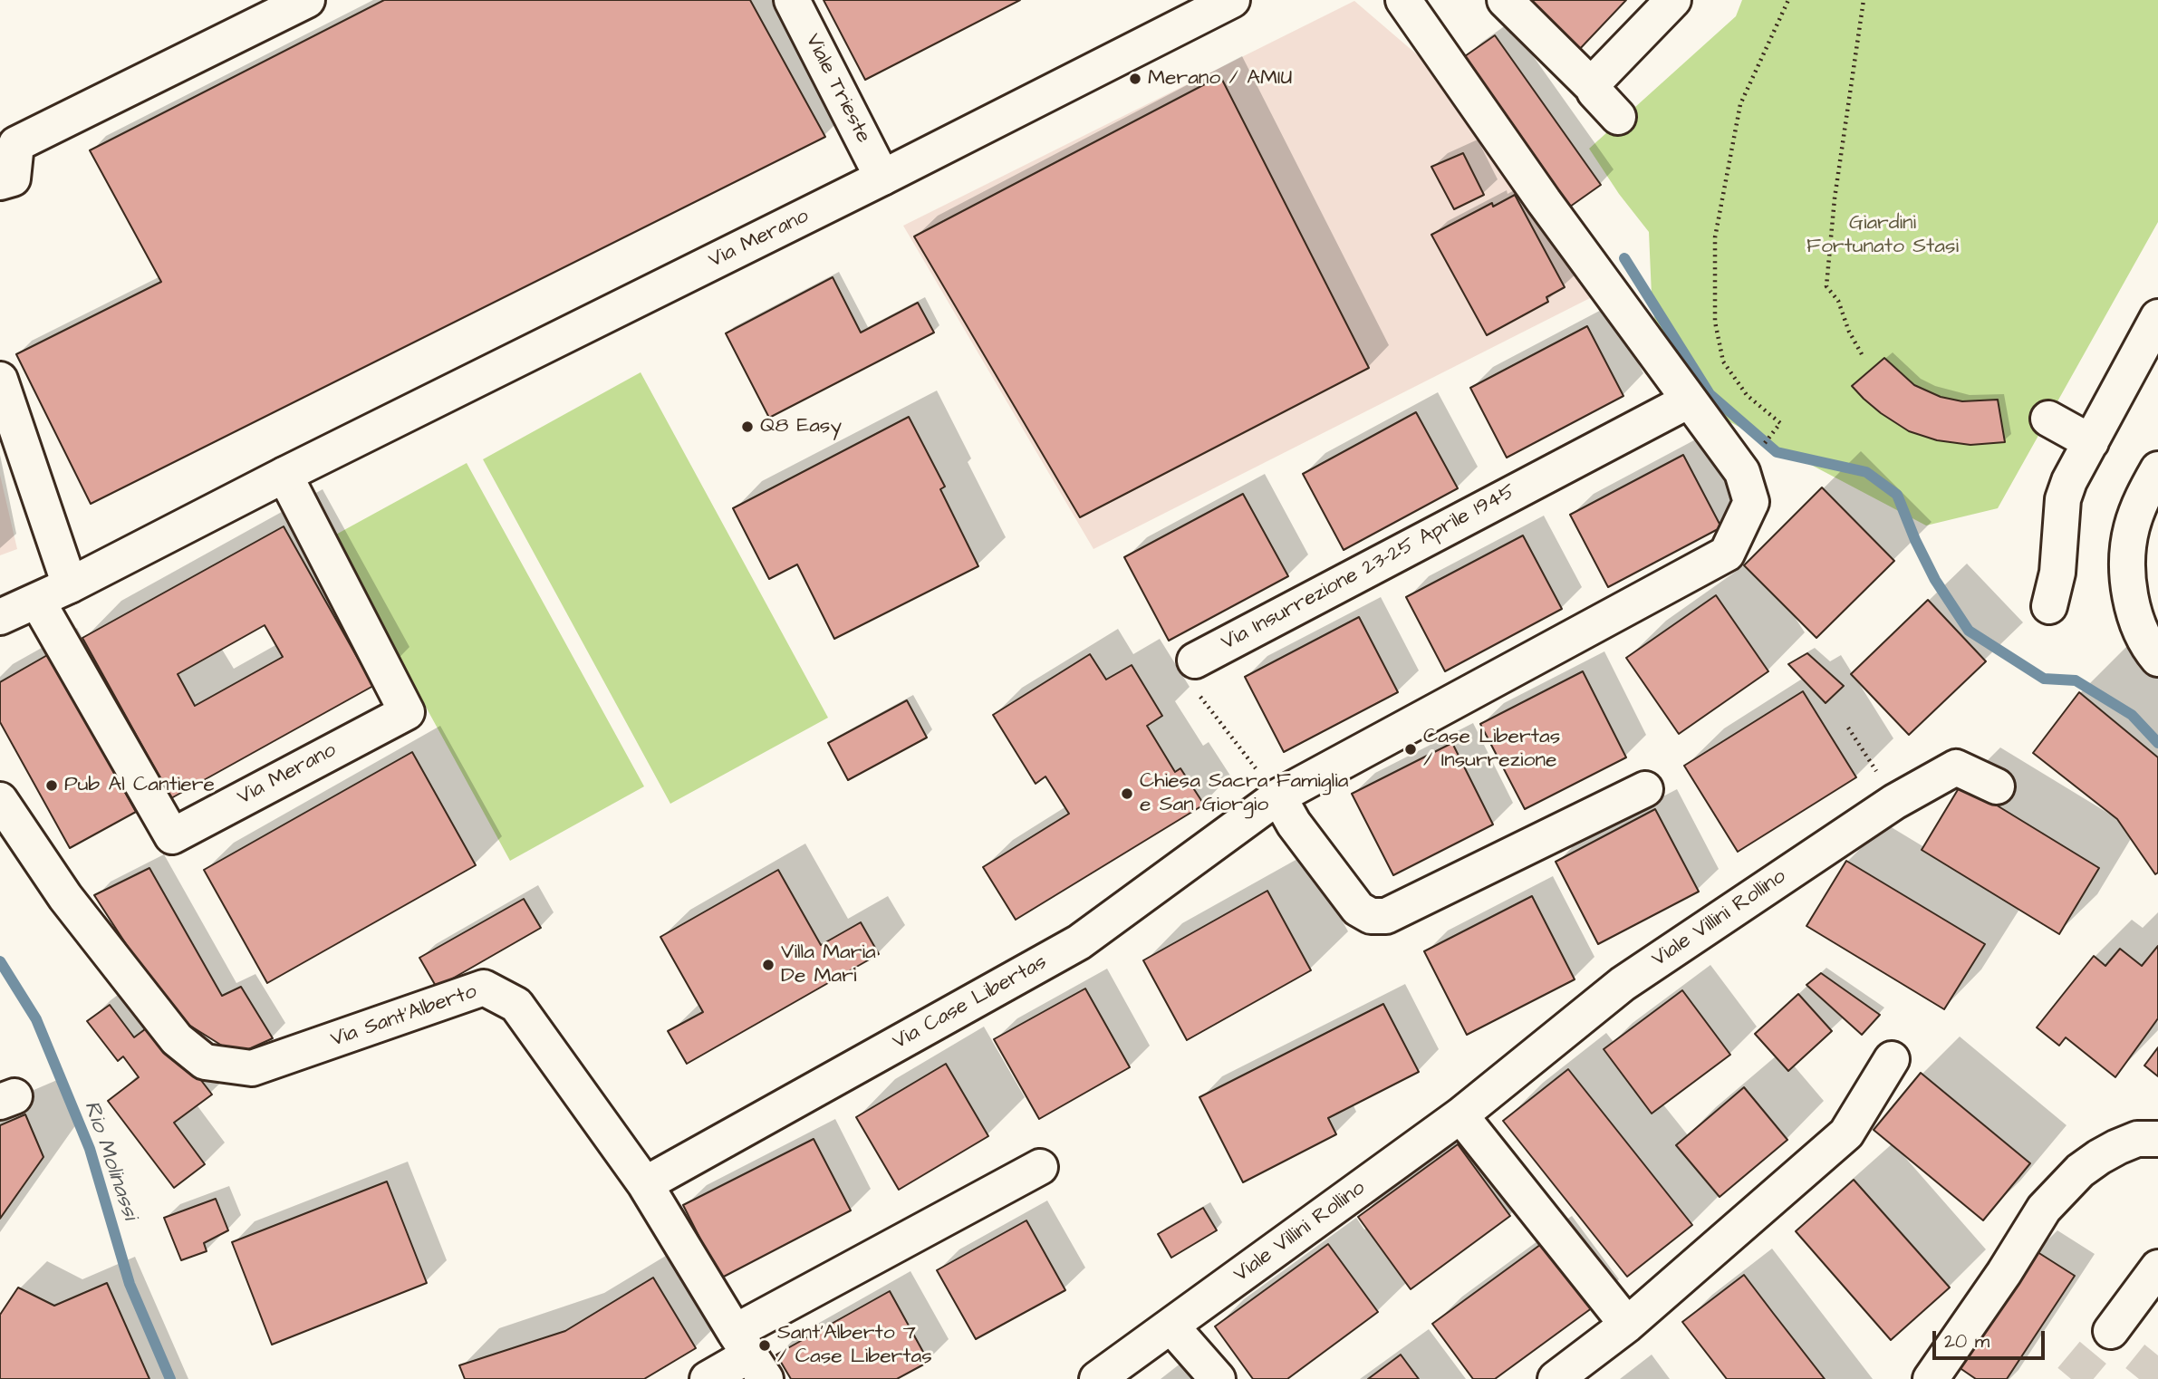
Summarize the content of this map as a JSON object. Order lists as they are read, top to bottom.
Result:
{
  "streets": {
    "main road": [
      "Viale Trieste",
      "Via Merano",
      "Via Insurrezione 23-25 Aprile 1945",
      "Viale Villini Rollino",
      "Via Case Libertas",
      "Via Sant'Alberto"
    ]
  },
  "crossings": [
    ["Viale Trieste", "Via Merano"],
    ["Via Case Libertas", "Via Sant'Alberto"]
  ],
  "water": ["Rio Molinassi"],
  "parks": ["Giardini Fortunato Stasi"],
  "places": [
    "Merano / AMIU",
    "Q8 Easy",
    "Case Libertas / Insurrezione",
    "Pub Al Cantiere",
    "Chiesa Sacra Famiglia e San Giorgio",
    "Villa Maria De Mari",
    "Sant'Alberto 7 / Case Libertas"
  ],
  "scale_bar": "20 m"
}
